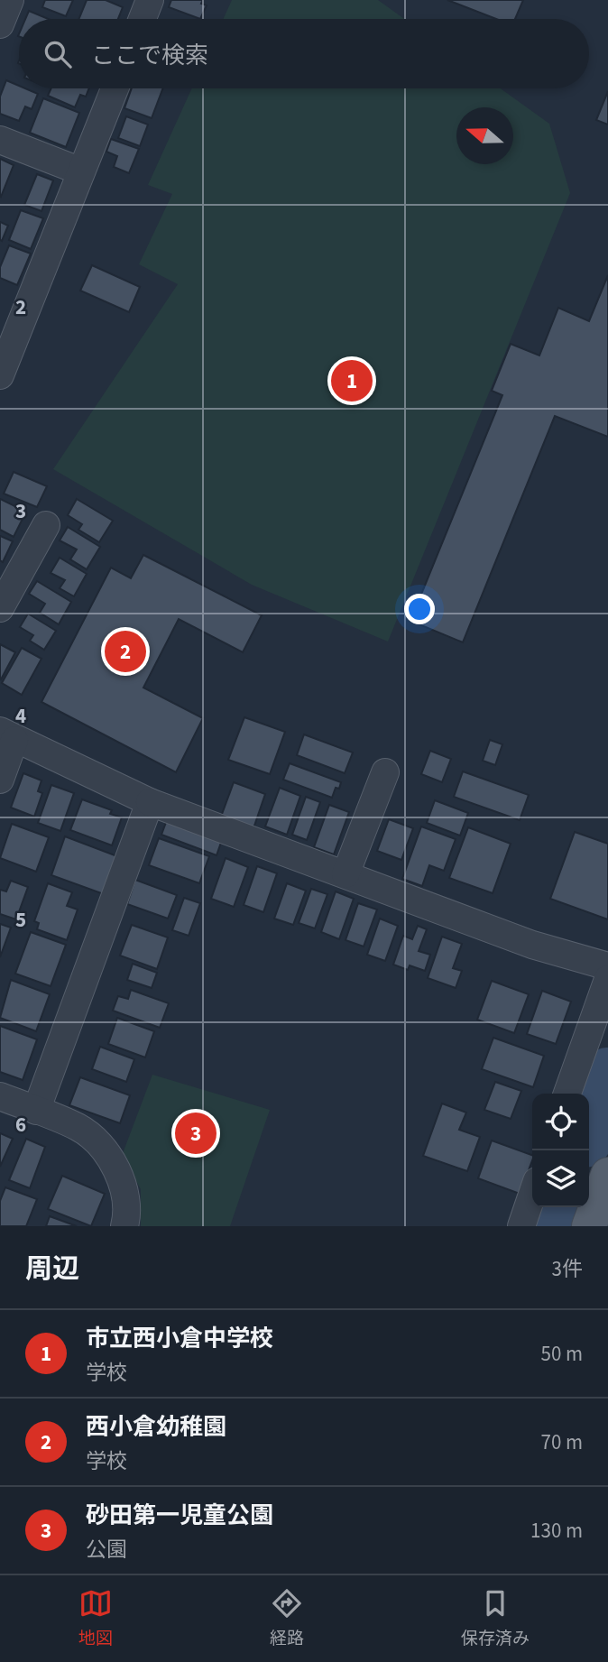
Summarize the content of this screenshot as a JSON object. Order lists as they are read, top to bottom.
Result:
{
  "north": "left",
  "page": {
    "search": "ここで検索",
    "pins": ["1", "2", "3"],
    "heading": ["周辺", "3件"],
    "list": [
      {
        "mark": "1",
        "name": "市立西小倉中学校",
        "note": "学校",
        "value": "50 m"
      },
      {
        "mark": "2",
        "name": "西小倉幼稚園",
        "note": "学校",
        "value": "70 m"
      },
      {
        "mark": "3",
        "name": "砂田第一児童公園",
        "note": "公園",
        "value": "130 m"
      }
    ],
    "nav": ["地図", "経路", "保存済み"]
  },
  "grid": {
    "rows": [
      "2",
      "3",
      "4",
      "5",
      "6"
    ]
  }
}
